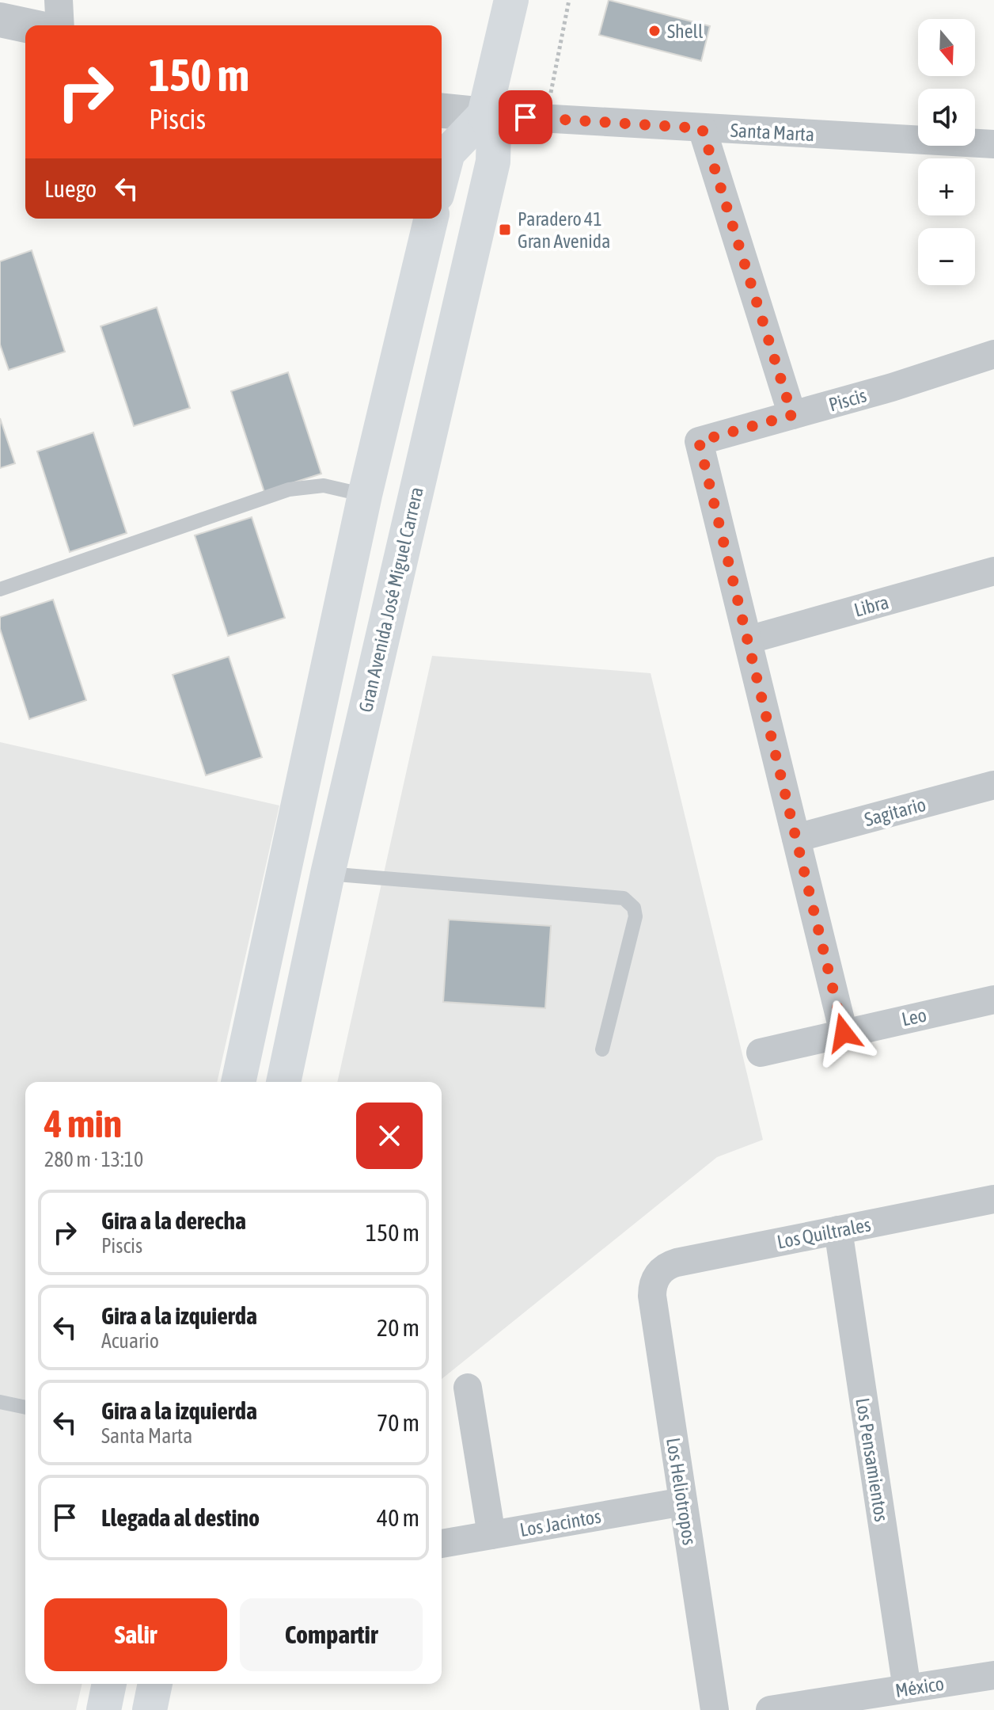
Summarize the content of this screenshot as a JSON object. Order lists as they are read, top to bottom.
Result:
{
  "streets": {
    "main road": ["Gran Avenida José Miguel Carrera"],
    "street": [
      "Santa Marta",
      "Piscis",
      "Libra",
      "Sagitario",
      "Leo",
      "Los Quiltrales",
      "Los Pensamientos",
      "Los Heliotropos",
      "Los Jacintos",
      "México"
    ]
  },
  "crossings": [
    ["Santa Marta", "Gran Avenida José Miguel Carrera"],
    ["Piscis", "Libra"],
    ["Los Quiltrales", "Los Pensamientos"],
    ["Los Quiltrales", "Los Heliotropos"],
    ["Los Pensamientos", "México"],
    ["Los Heliotropos", "Los Jacintos"]
  ],
  "places": {
    "other": ["Shell"],
    "transit": ["Paradero 41 Gran Avenida"]
  },
  "north": "bottom",
  "page": {
    "map_buttons": ["+", "−"],
    "turn": ["150 m", "Piscis"],
    "then": "Luego",
    "heading": ["4 min", "280 m · 13:10"],
    "list": [
      {
        "name": "Gira a la derecha",
        "note": "Piscis",
        "value": "150 m"
      },
      {
        "name": "Gira a la izquierda",
        "note": "Acuario",
        "value": "20 m"
      },
      {
        "name": "Gira a la izquierda",
        "note": "Santa Marta",
        "value": "70 m"
      },
      {
        "name": "Llegada al destino",
        "value": "40 m"
      }
    ],
    "buttons": ["Salir", "Compartir"]
  }
}
